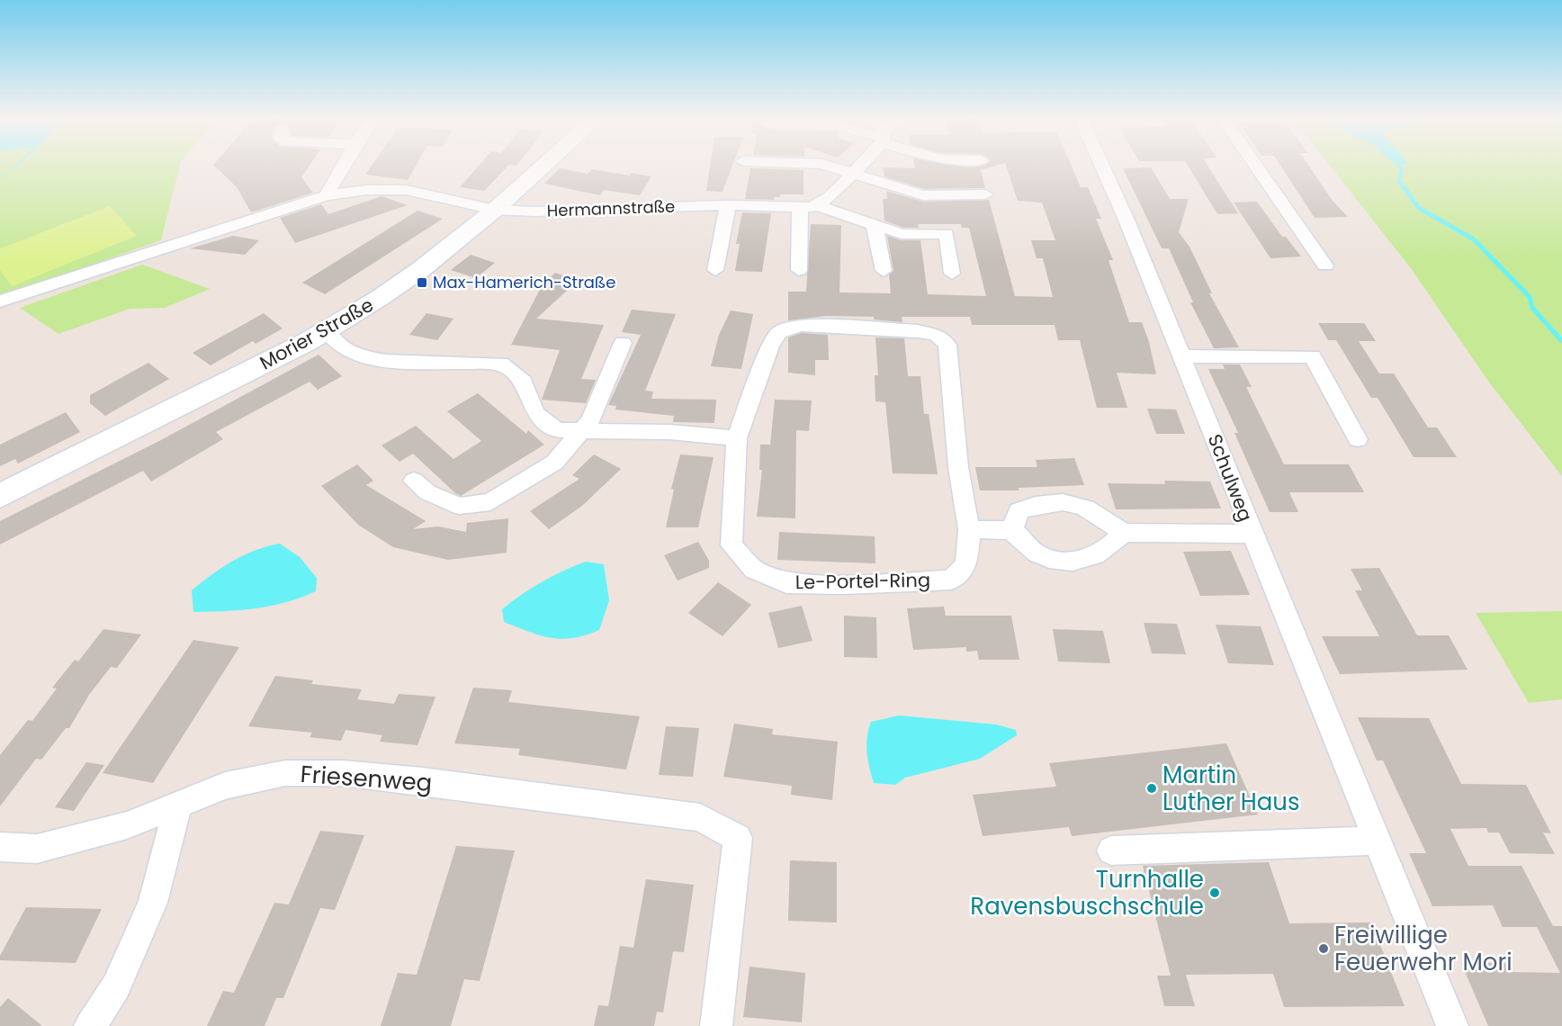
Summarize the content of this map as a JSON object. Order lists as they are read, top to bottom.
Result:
{
  "streets": {
    "main road": ["Morier Straße"],
    "street": [
      "Hermannstraße",
      "Schulweg",
      "Le-Portel-Ring",
      "Friesenweg"
    ]
  },
  "crossings": [
    ["Hermannstraße", "Morier Straße"]
  ],
  "places": {
    "transit": ["Max-Hamerich-Straße"],
    "other": ["Martin Luther Haus", "Turnhalle Ravensbuschschule", "Freiwillige Feuerwehr Mori"]
  }
}
